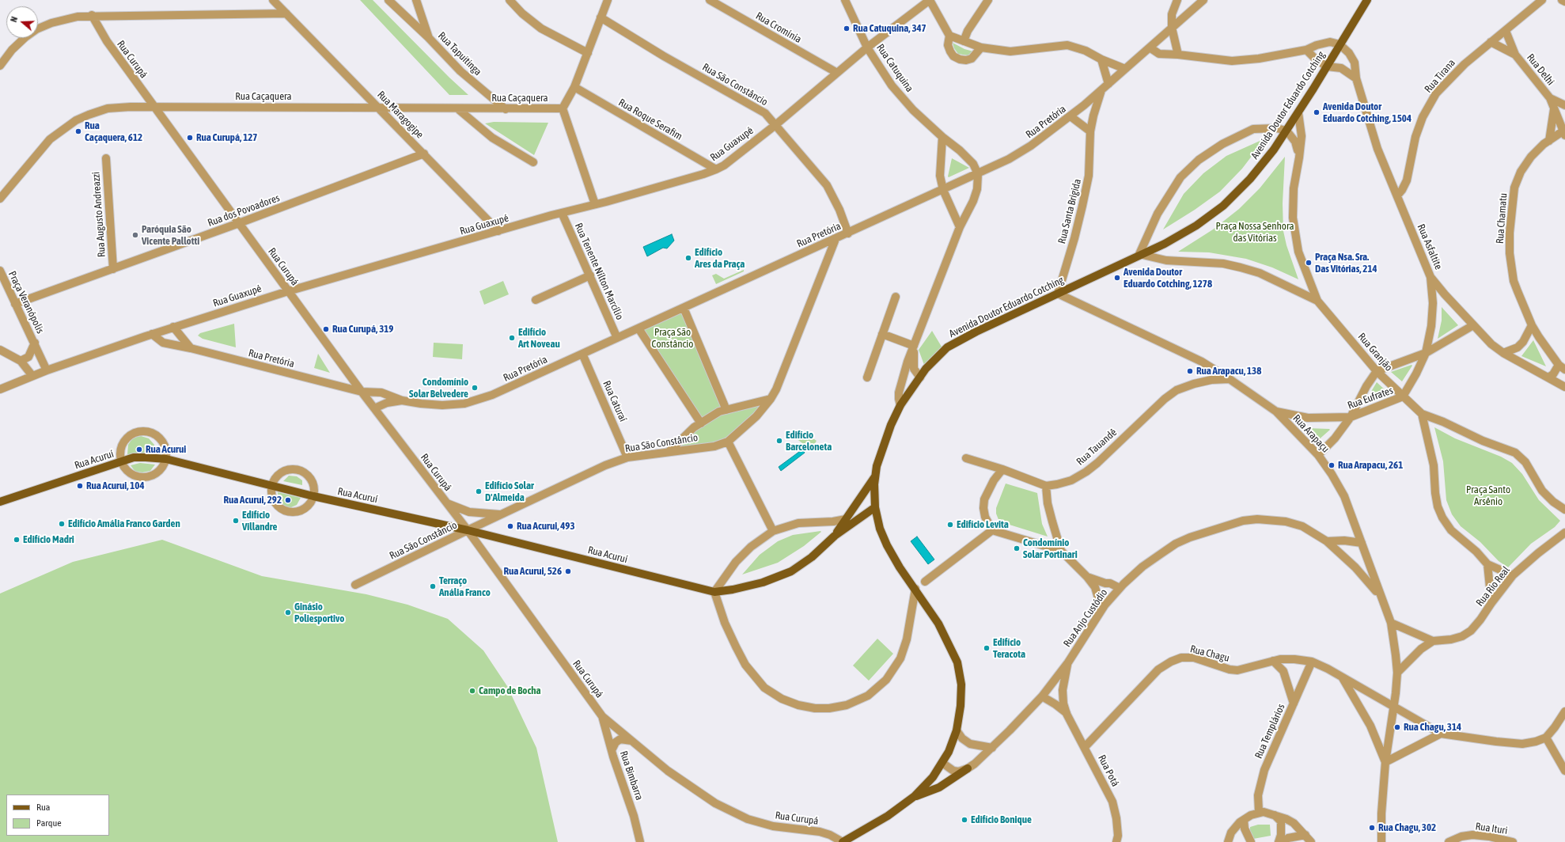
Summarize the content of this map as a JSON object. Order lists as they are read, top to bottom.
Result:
{
  "streets": {
    "main road": ["Avenida Doutor Eduardo Cotching", "Rua Acuruí"],
    "street": [
      "Rua Cromínia",
      "Rua Tapuitinga",
      "Rua Curupá",
      "Rua Catuquina",
      "Rua Delhi",
      "Rua Tirana",
      "Rua São Constâncio",
      "Rua Caçaquera",
      "Rua Maragogipe",
      "Rua Roque Serafim",
      "Rua Pretória",
      "Rua Guaxupé",
      "Rua dos Povoadores",
      "Rua Santa Brigida",
      "Rua Augusto Andreazzi",
      "Rua Chamatu",
      "Rua Asfaltite",
      "Rua Tenente Nílton Marcílio",
      "Praça Veranópolis",
      "Rua Granjão",
      "Rua Eufrates",
      "Rua Caturaí",
      "Rua Arapaçu",
      "Rua Tauandê",
      "Rua Rio Real",
      "Rua Anjo Custódio",
      "Rua Chagu",
      "Rua Templários",
      "Rua Potá",
      "Rua Bimbarra",
      "Rua Ituri"
    ]
  },
  "crossings": [
    ["Rua Cromínia", "Rua Guaxupé"],
    ["Rua Tapuitinga", "Rua Caçaquera"],
    ["Rua Curupá", "Rua São Constâncio"],
    ["Rua Curupá", "Rua Caçaquera"],
    ["Rua Curupá", "Avenida Doutor Eduardo Cotching"],
    ["Rua Curupá", "Rua Pretória"],
    ["Rua Curupá", "Rua Guaxupé"],
    ["Rua Curupá", "Rua dos Povoadores"],
    ["Rua Curupá", "Rua Acuruí"],
    ["Rua Curupá", "Rua Bimbarra"],
    ["Rua Catuquina", "Rua Pretória"],
    ["Rua Catuquina", "Rua Guaxupé"],
    ["Rua Delhi", "Rua Tirana"],
    ["Rua Delhi", "Rua Chamatu"],
    ["Rua Tirana", "Rua Asfaltite"],
    ["Rua São Constâncio", "Rua Pretória"],
    ["Rua São Constâncio", "Rua Guaxupé"],
    ["Rua São Constâncio", "Rua Caturaí"],
    ["Rua São Constâncio", "Rua Acuruí"],
    ["Rua Caçaquera", "Rua Maragogipe"],
    ["Avenida Doutor Eduardo Cotching", "Rua Santa Brigida"],
    ["Avenida Doutor Eduardo Cotching", "Rua Asfaltite"],
    ["Avenida Doutor Eduardo Cotching", "Rua Arapaçu"],
    ["Rua Maragogipe", "Rua Guaxupé"],
    ["Rua Maragogipe", "Rua dos Povoadores"],
    ["Rua Roque Serafim", "Rua Guaxupé"],
    ["Rua Pretória", "Rua Guaxupé"],
    ["Rua Pretória", "Rua Santa Brigida"],
    ["Rua Pretória", "Rua Tenente Nílton Marcílio"],
    ["Rua Pretória", "Rua Caturaí"],
    ["Rua Guaxupé", "Rua Tenente Nílton Marcílio"],
    ["Rua Guaxupé", "Praça Veranópolis"],
    ["Rua dos Povoadores", "Rua Augusto Andreazzi"],
    ["Rua dos Povoadores", "Praça Veranópolis"],
    ["Rua Santa Brigida", "Rua Arapaçu"],
    ["Rua Asfaltite", "Rua Eufrates"],
    ["Rua Granjão", "Rua Eufrates"],
    ["Rua Eufrates", "Rua Arapaçu"],
    ["Rua Arapaçu", "Rua Tauandê"],
    ["Rua Arapaçu", "Rua Rio Real"],
    ["Rua Arapaçu", "Rua Anjo Custódio"],
    ["Rua Arapaçu", "Rua Chagu"],
    ["Rua Anjo Custódio", "Rua Potá"],
    ["Rua Chagu", "Rua Templários"],
    ["Rua Chagu", "Rua Potá"]
  ],
  "parks": ["Praça Nossa Senhora das Vitórias", "Praça São Constâncio", "Praça Santo Arsênio"],
  "places": [
    "Rua Catuquina, 347",
    "Avenida Doutor Eduardo Cotching, 1504",
    "Rua Caçaquera, 612",
    "Rua Curupá, 127",
    "Paróquia São Vicente Pallotti",
    "Edifício Ares da Praça",
    "Praça Nsa. Sra. Das Vitórias, 214",
    "Avenida Doutor Eduardo Cotching, 1278",
    "Rua Curupá, 319",
    "Edifício Art Noveau",
    "Rua Arapacu, 138",
    "Condomínio Solar Belvedere",
    "Edifício Barceloneta",
    "Rua Acurui",
    "Rua Arapacu, 261",
    "Rua Acurui, 104",
    "Edifício Solar D'Almeida",
    "Rua Acurui, 292",
    "Edifício Villandre",
    "Edifício Amália Franco Garden",
    "Edifício Levita",
    "Rua Acurui, 493",
    "Edifício Madri",
    "Condomínio Solar Portinari",
    "Rua Acurui, 526",
    "Terraço Anália Franco",
    "Ginásio Poliesportivo",
    "Edifício Teracota",
    "Campo de Bocha",
    "Rua Chagu, 314",
    "Edifício Bonique",
    "Rua Chagu, 302"
  ],
  "legend": ["Rua", "Parque"],
  "north": "left"
}
